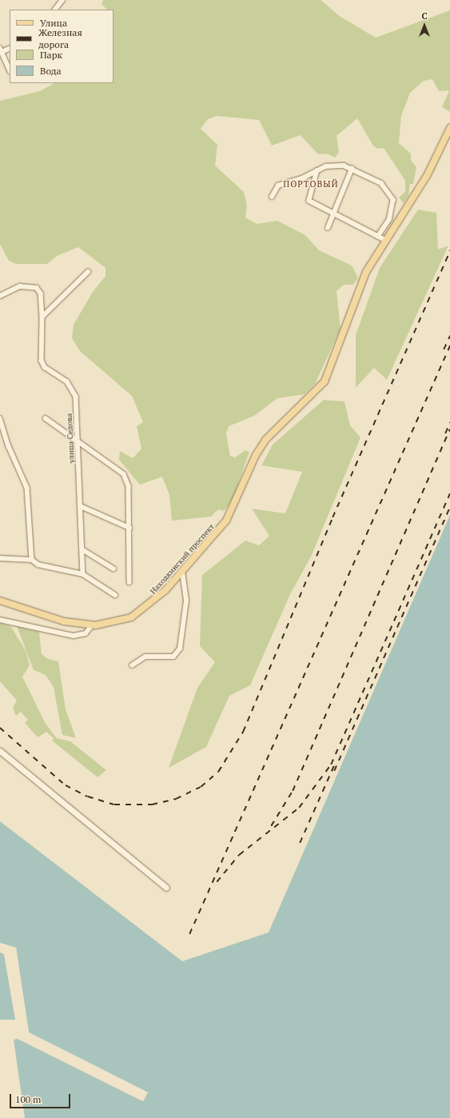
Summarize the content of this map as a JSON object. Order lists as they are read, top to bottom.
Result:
{
  "streets": {
    "main road": ["Находкинский проспект"],
    "street": ["улица Седова"]
  },
  "districts": ["ПОРТОВЫЙ"],
  "legend": [
    "Улица",
    "Железная дорога",
    "Парк",
    "Вода"
  ],
  "scale_bar": "100 m",
  "north": "top"
}
